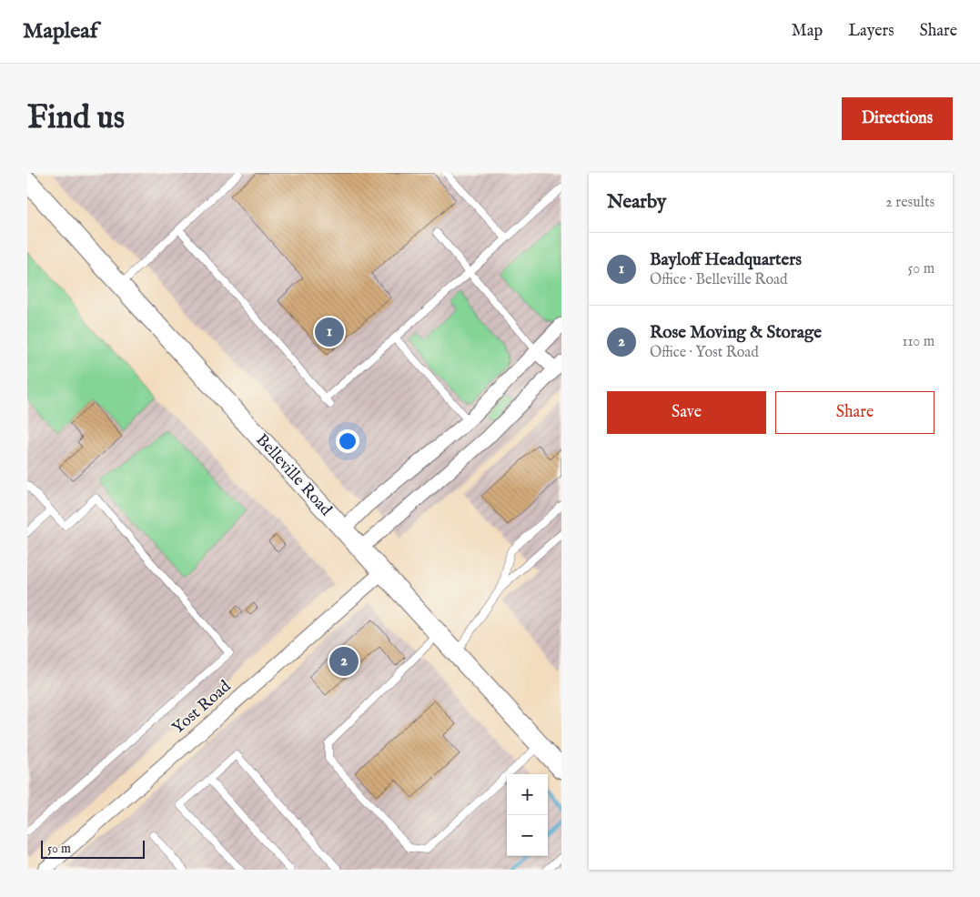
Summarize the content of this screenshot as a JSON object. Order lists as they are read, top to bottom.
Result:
{
  "streets": {
    "main road": ["Belleville Road"],
    "street": ["Yost Road"]
  },
  "crossings": [
    ["Belleville Road", "Yost Road"]
  ],
  "scale_bar": "50 m",
  "page": {
    "header": "Mapleaf",
    "nav": ["Map", "Layers", "Share"],
    "buttons": [
      "Directions",
      ["Save", "Share"]
    ],
    "title": "Find us",
    "heading": ["Nearby", "2 results"],
    "list": [
      {
        "mark": "1",
        "name": "Bayloff Headquarters",
        "note": "Office · Belleville Road",
        "value": "50 m"
      },
      {
        "mark": "2",
        "name": "Rose Moving & Storage",
        "note": "Office · Yost Road",
        "value": "110 m"
      }
    ],
    "pins": ["1", "2"],
    "map_buttons": ["+", "−"],
    "scale": "50 m"
  }
}
